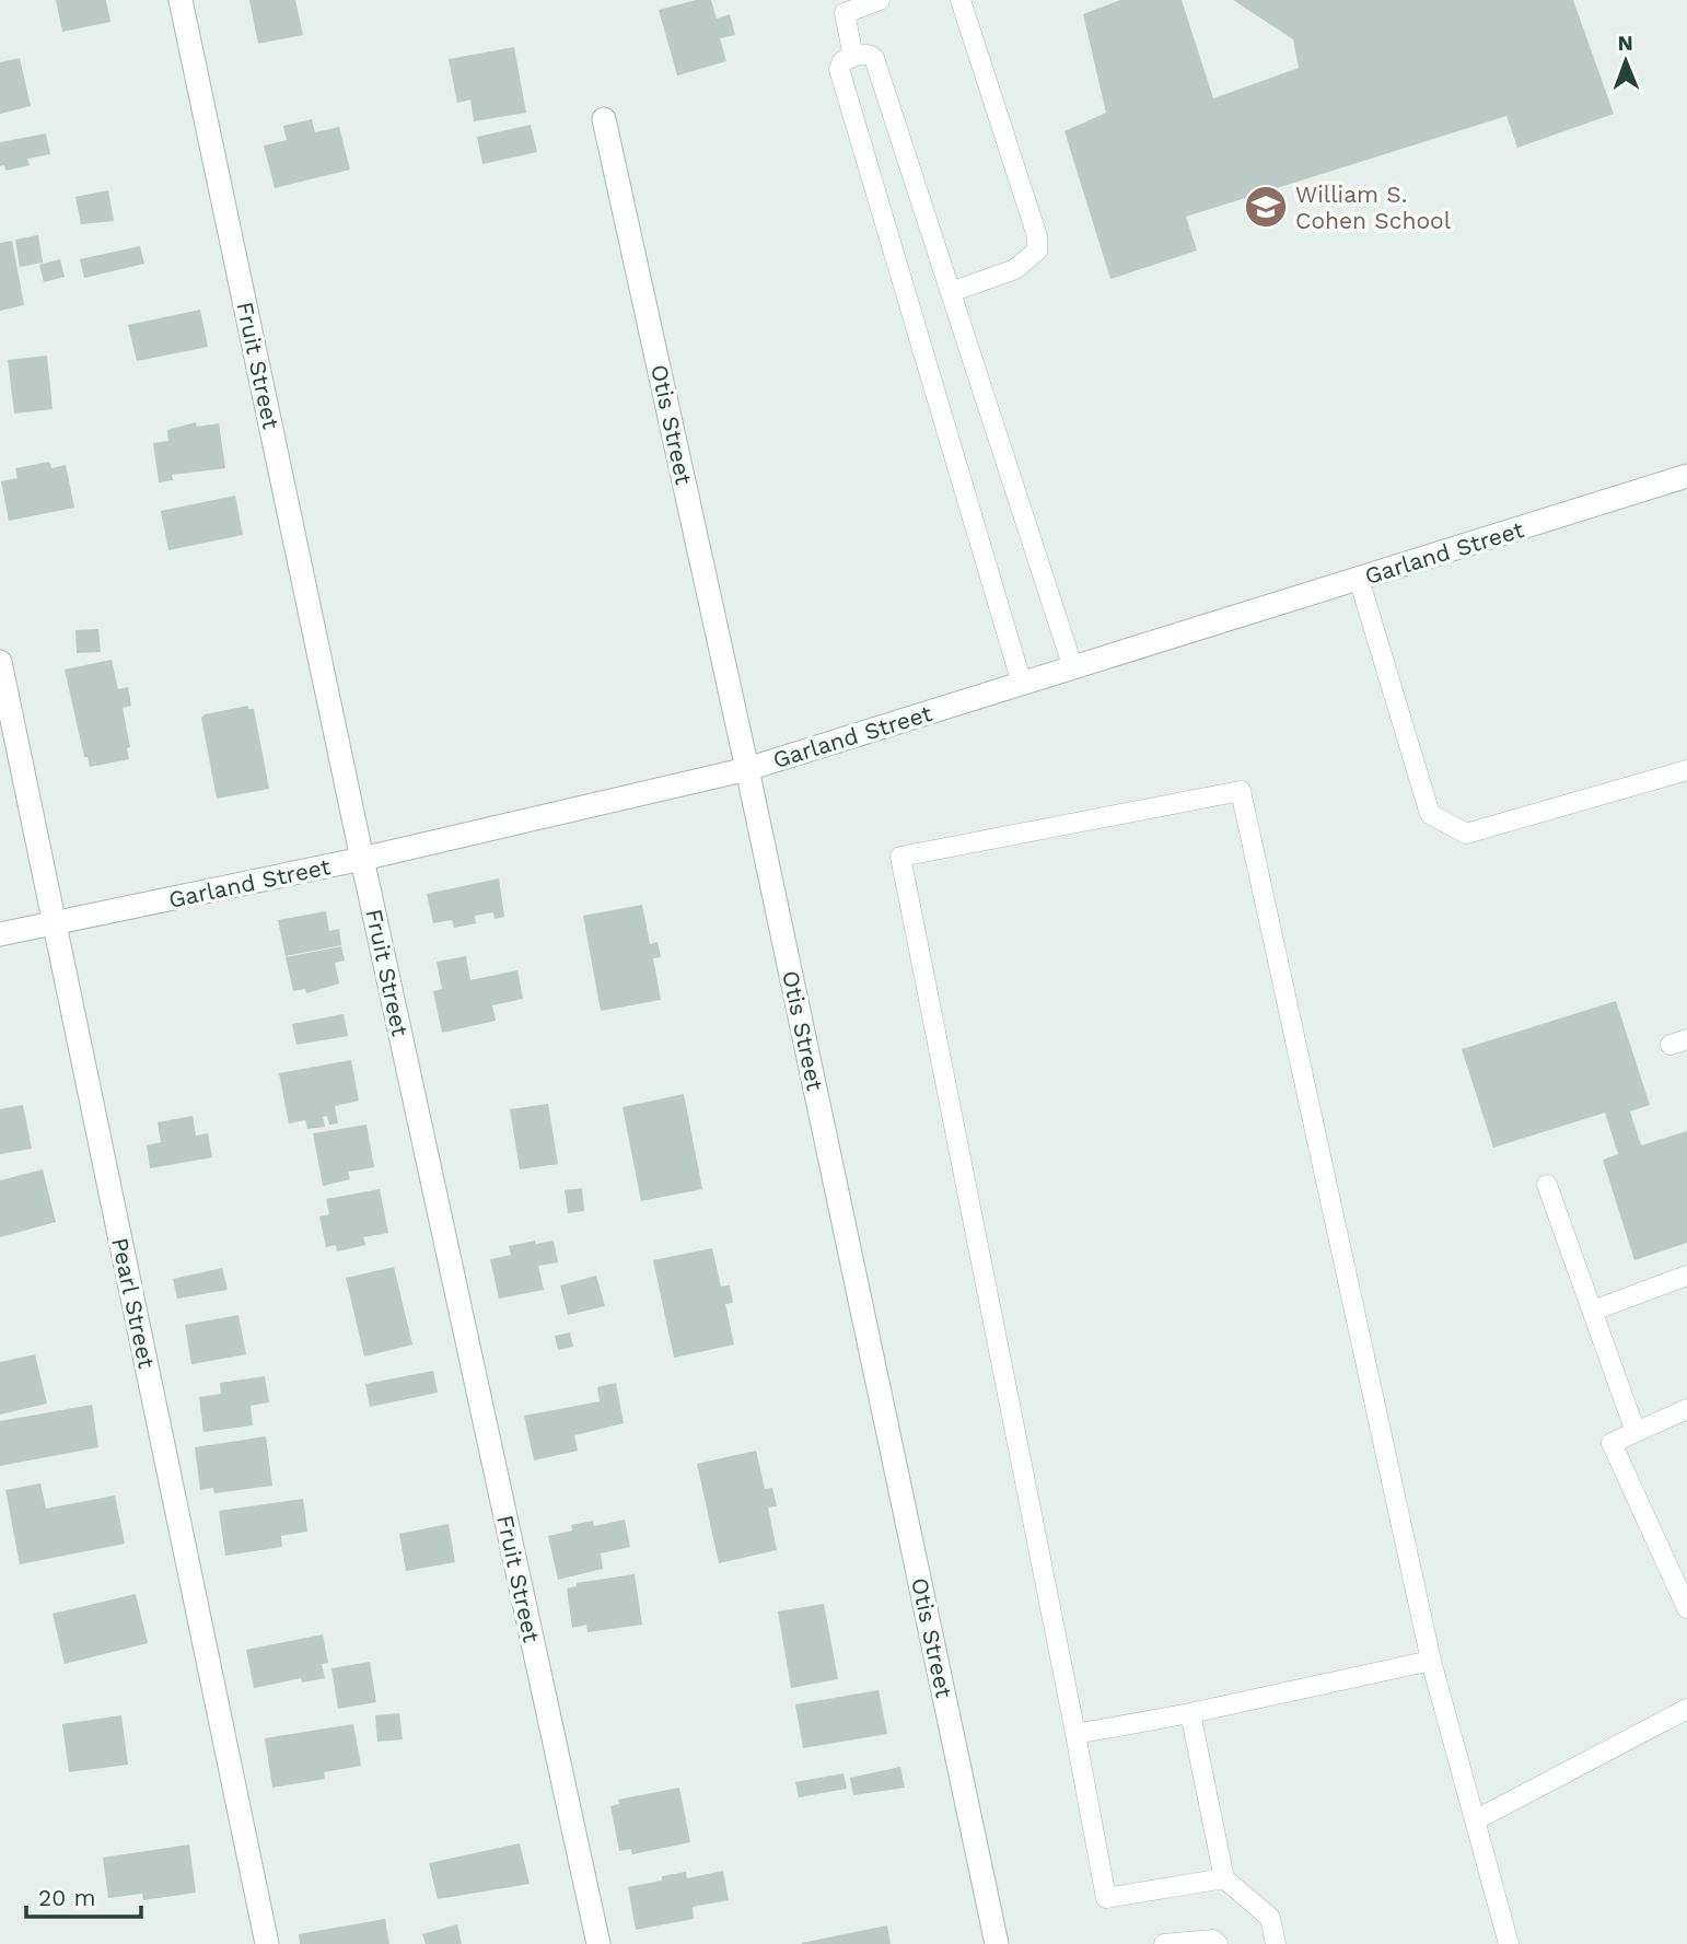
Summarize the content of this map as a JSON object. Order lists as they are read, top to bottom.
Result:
{
  "streets": {
    "street": [
      "Fruit Street",
      "Otis Street",
      "Garland Street",
      "Pearl Street"
    ]
  },
  "crossings": [
    ["Fruit Street", "Garland Street"],
    ["Otis Street", "Garland Street"],
    ["Garland Street", "Pearl Street"]
  ],
  "places": {
    "school or university": ["William S. Cohen School"]
  },
  "scale_bar": "20 m",
  "north": "top"
}
